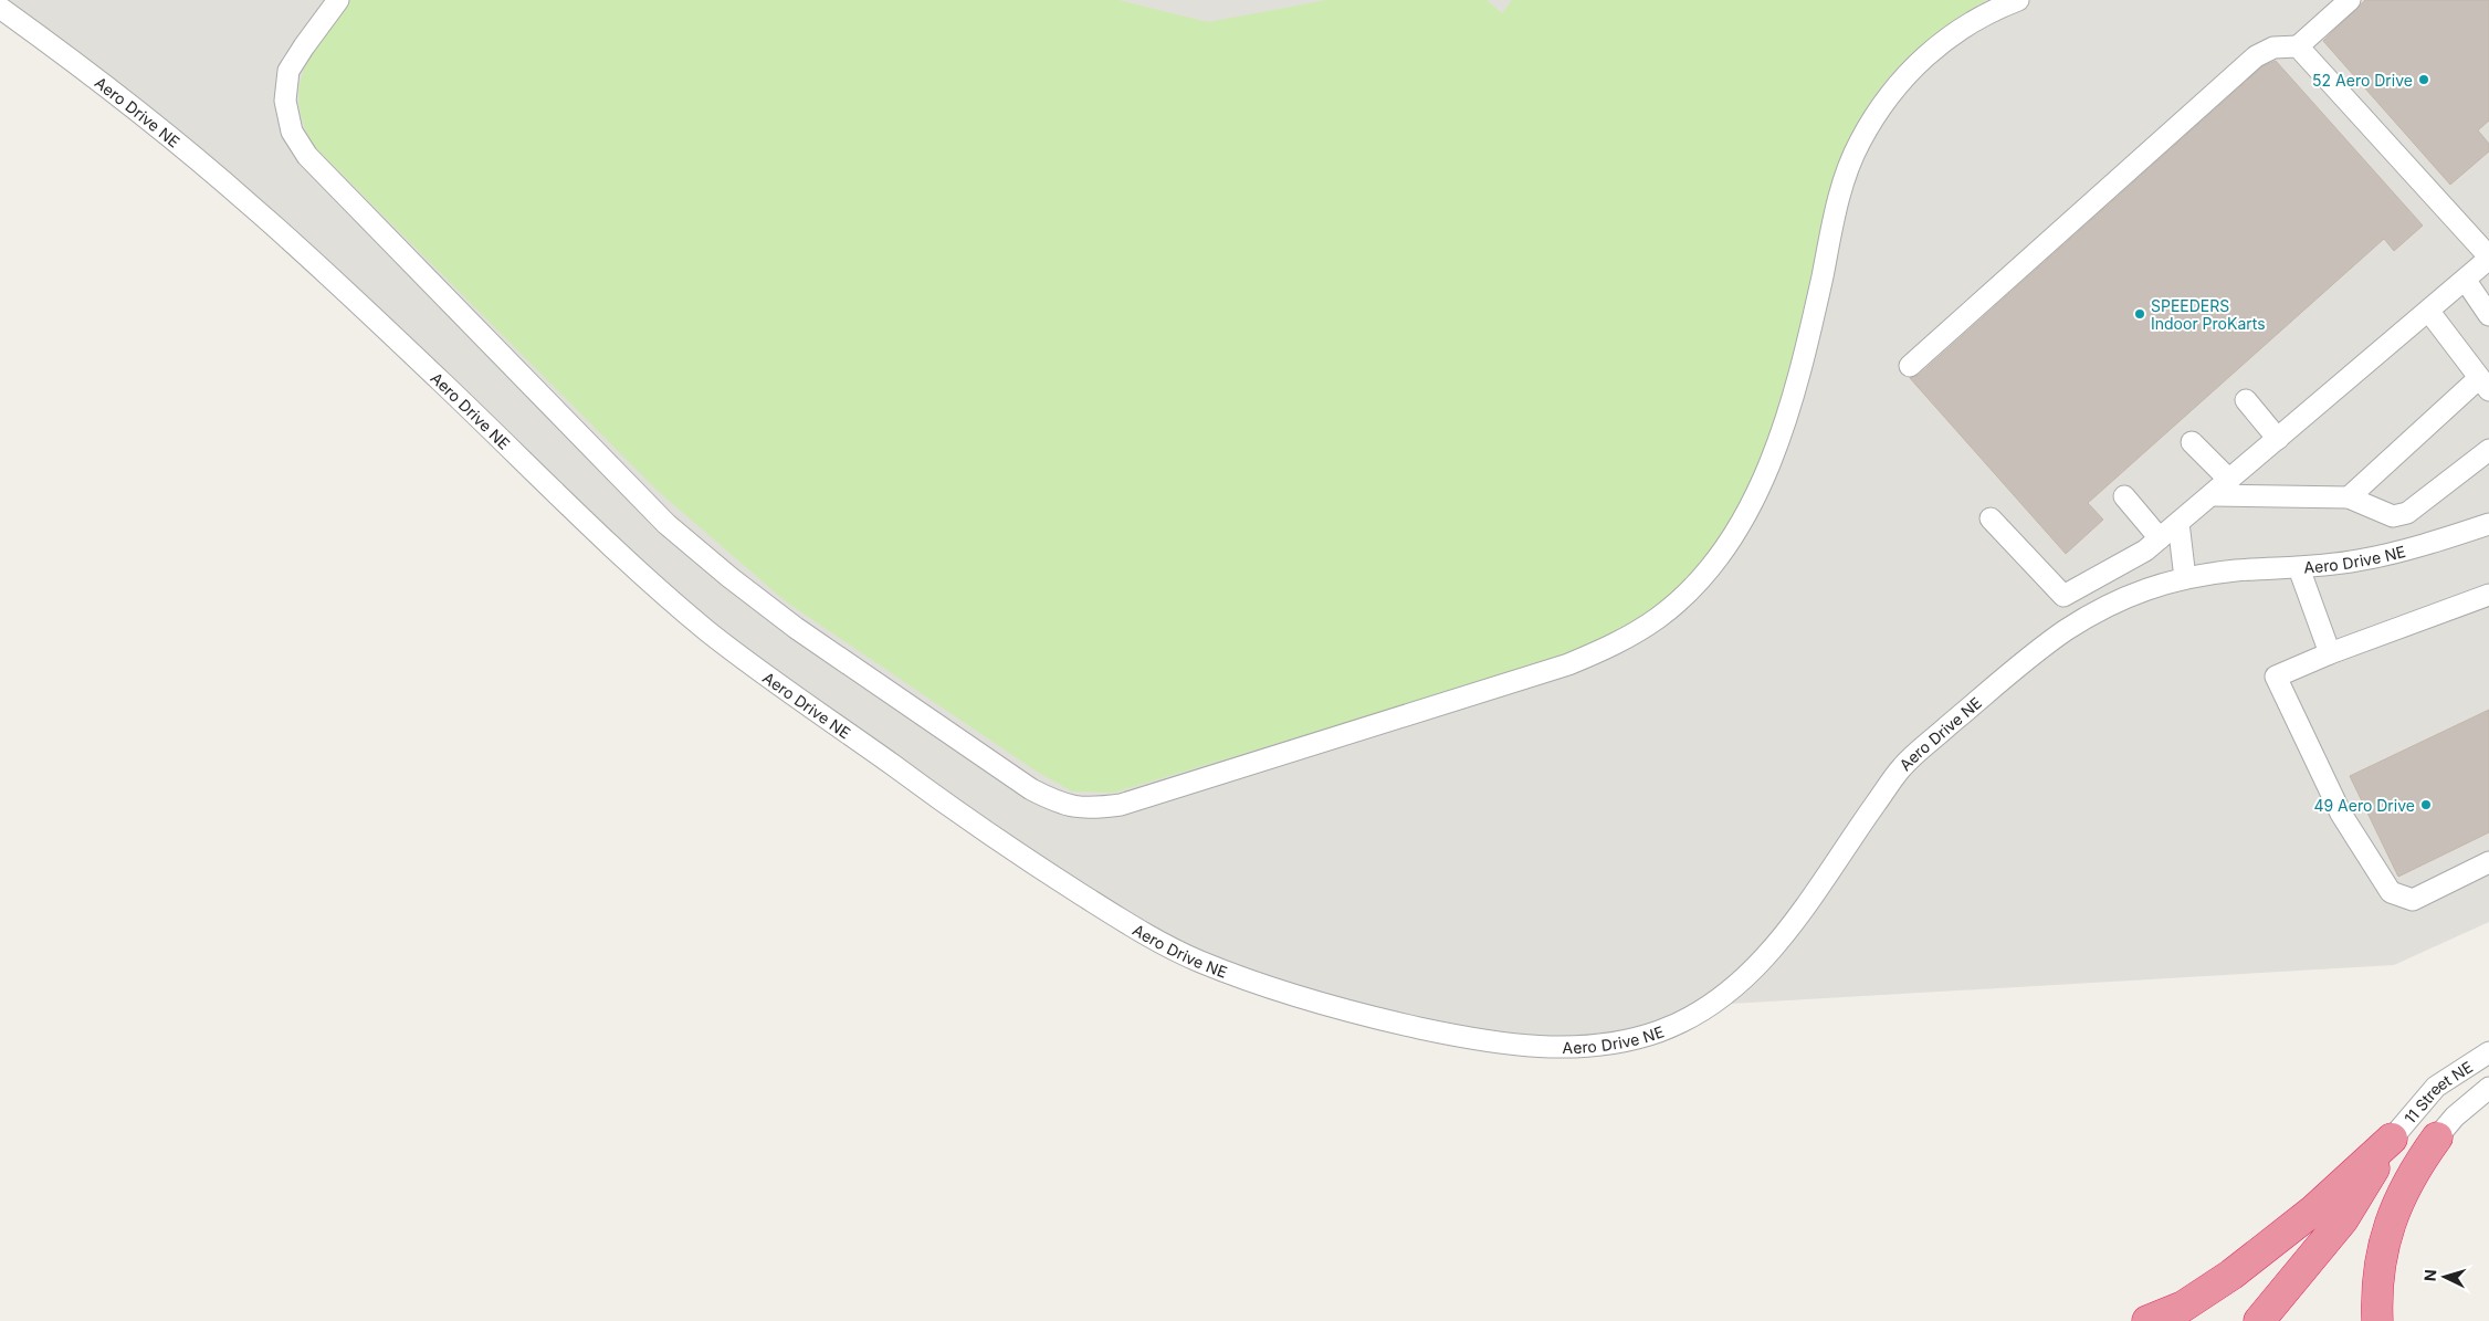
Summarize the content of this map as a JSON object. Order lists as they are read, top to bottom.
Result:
{
  "streets": {
    "street": ["Aero Drive NE", "11 Street NE"]
  },
  "places": ["52 Aero Drive", "SPEEDERS Indoor ProKarts", "49 Aero Drive"],
  "north": "left"
}
